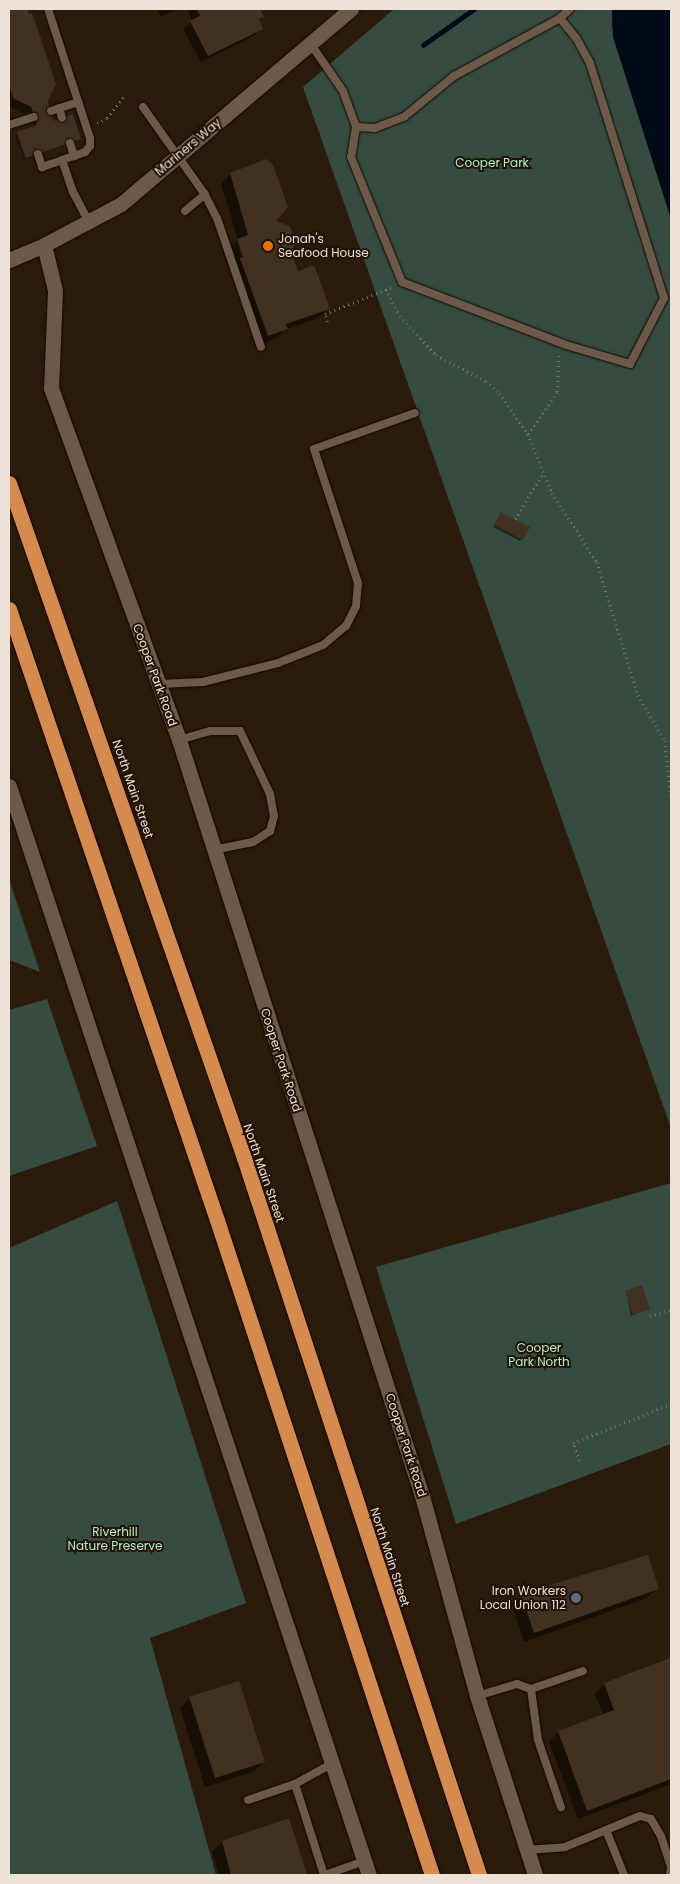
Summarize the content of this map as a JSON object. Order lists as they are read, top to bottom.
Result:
{
  "streets": {
    "highway": ["North Main Street"],
    "street": ["Mariners Way", "Cooper Park Road"]
  },
  "crossings": [
    ["Mariners Way", "Cooper Park Road"]
  ],
  "parks": ["Cooper Park", "Cooper Park North", "Riverhill Nature Preserve"],
  "places": ["Jonah's Seafood House", "Iron Workers Local Union 112"]
}
